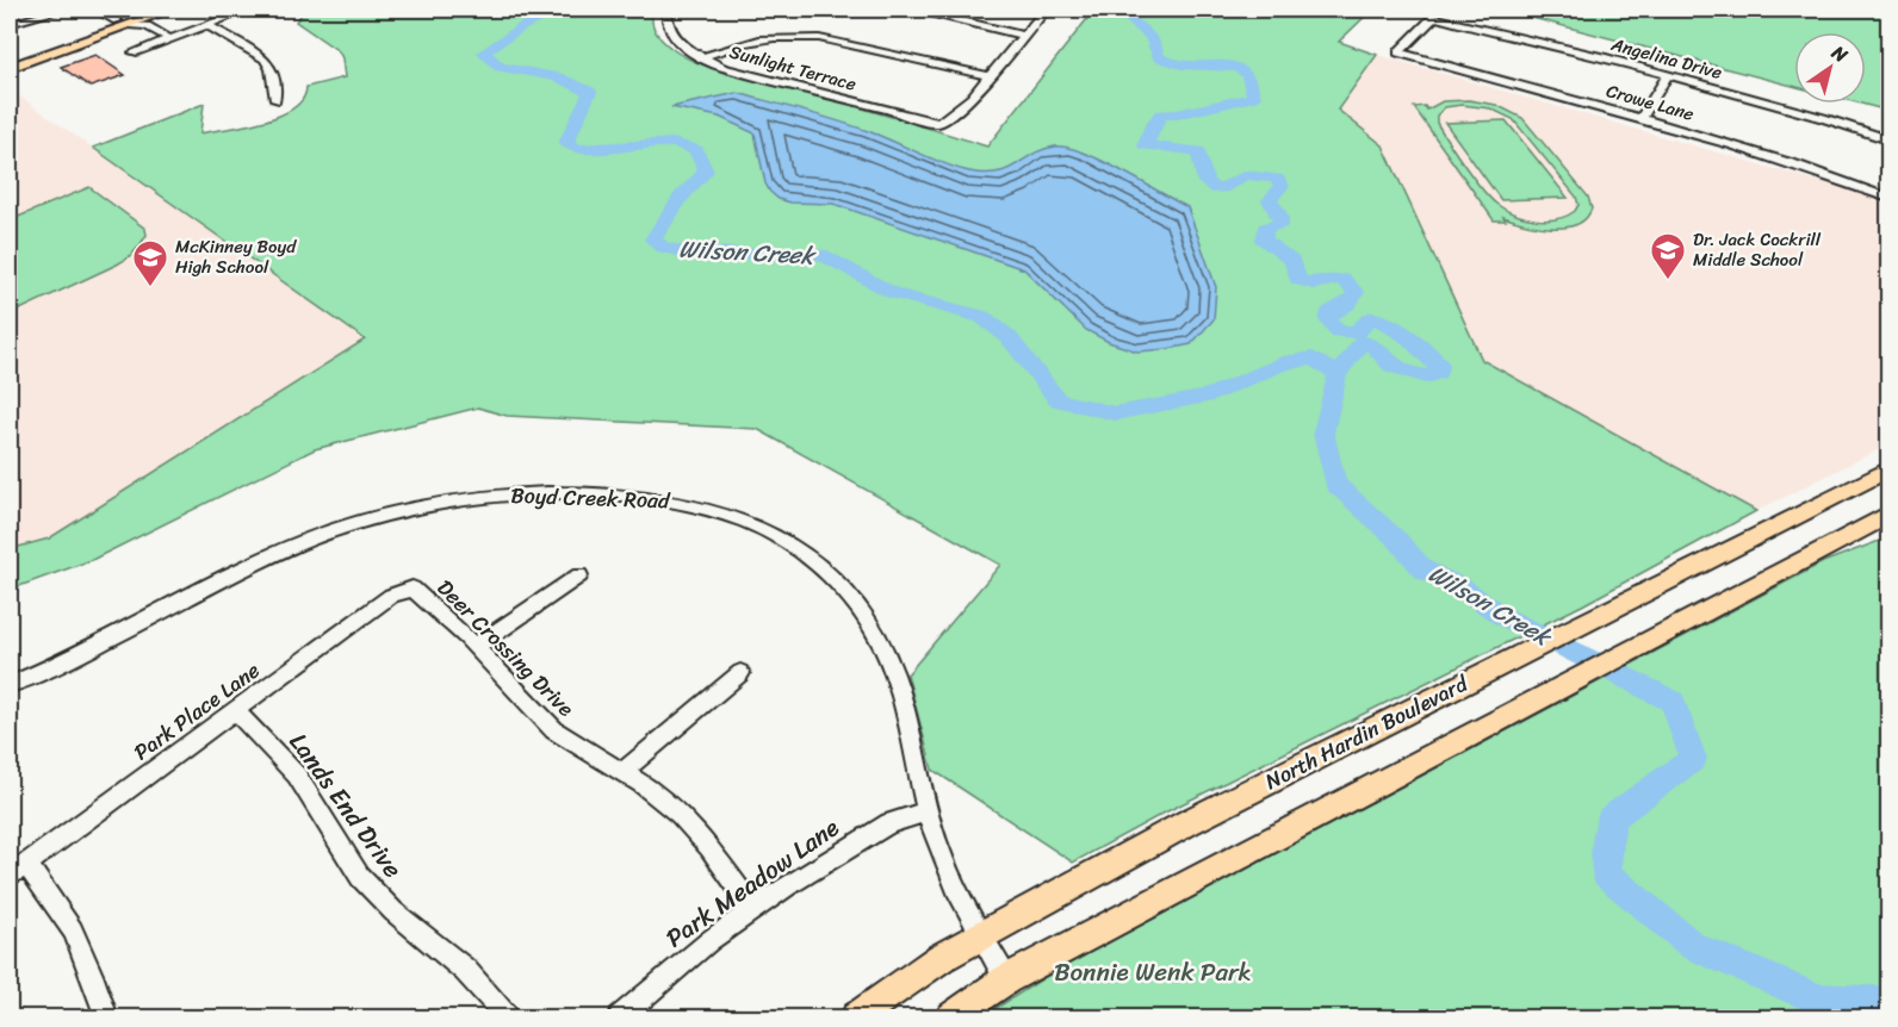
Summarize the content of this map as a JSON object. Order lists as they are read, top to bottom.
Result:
{
  "streets": {
    "main road": ["North Hardin Boulevard"],
    "street": [
      "Angelina Drive",
      "Sunlight Terrace",
      "Crowe Lane",
      "Boyd Creek Road",
      "Deer Crossing Drive",
      "Park Place Lane",
      "Lands End Drive",
      "Park Meadow Lane"
    ]
  },
  "crossings": [
    ["Angelina Drive", "Crowe Lane"],
    ["Boyd Creek Road", "North Hardin Boulevard"],
    ["Boyd Creek Road", "Park Meadow Lane"],
    ["Deer Crossing Drive", "Park Place Lane"],
    ["Deer Crossing Drive", "Park Meadow Lane"],
    ["Park Place Lane", "Lands End Drive"]
  ],
  "water": ["Wilson Creek"],
  "parks": ["Bonnie Wenk Park"],
  "places": {
    "school or university": ["Dr. Jack Cockrill Middle School", "McKinney Boyd High School"]
  },
  "north": "top right"
}
